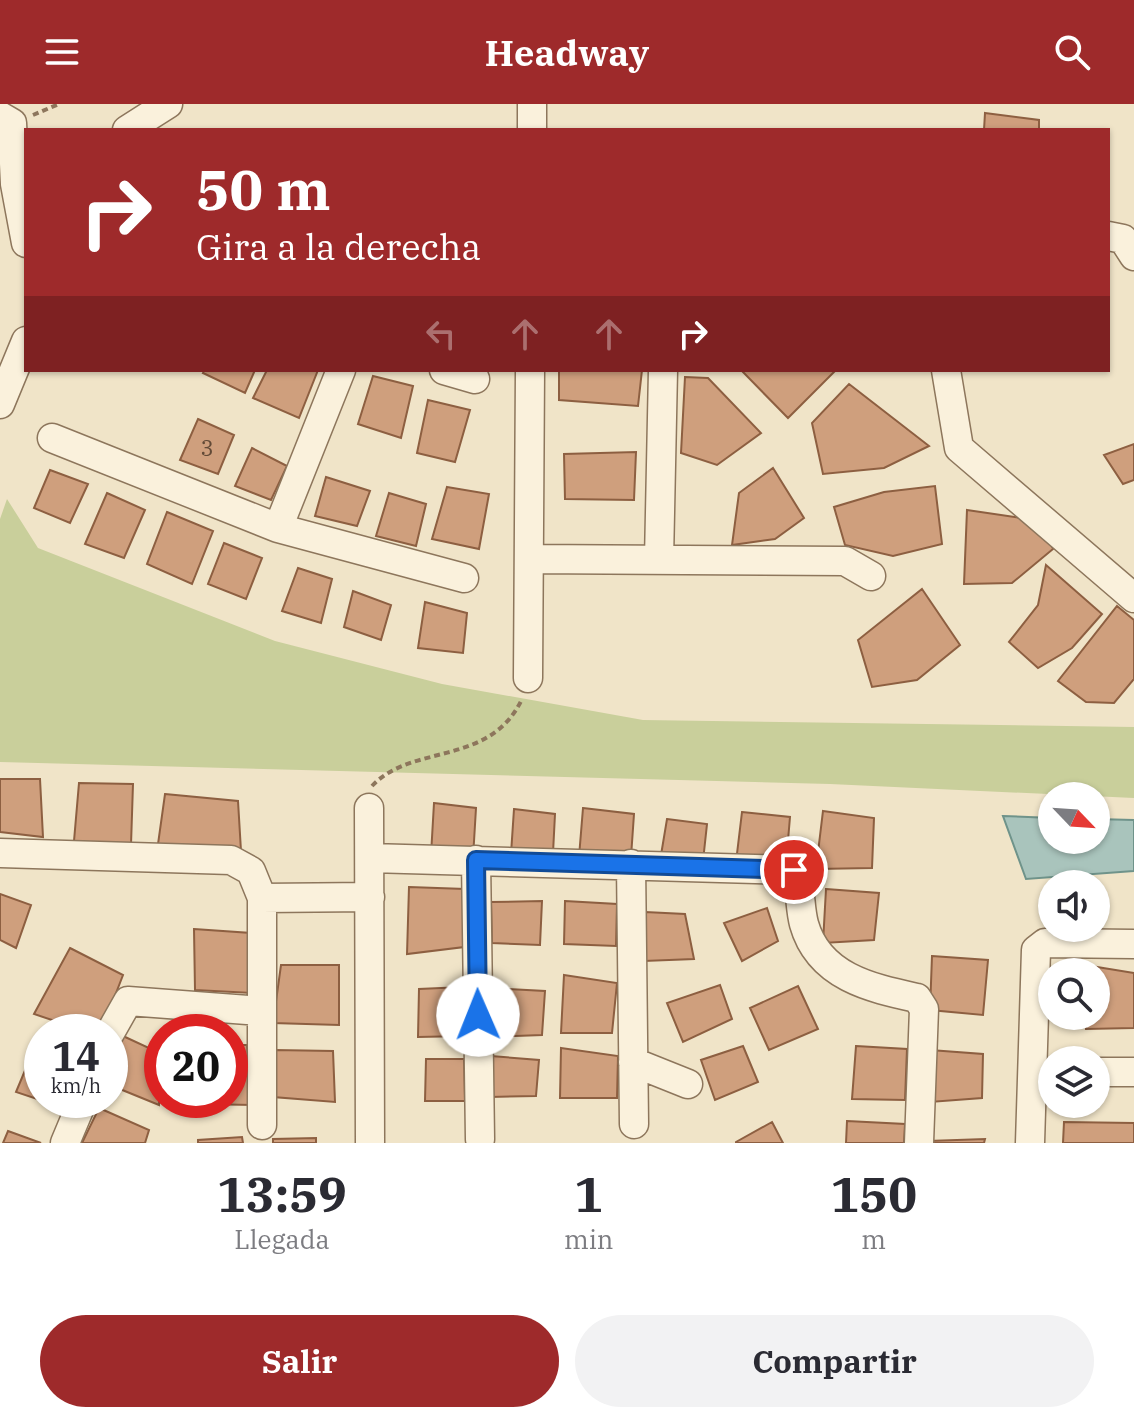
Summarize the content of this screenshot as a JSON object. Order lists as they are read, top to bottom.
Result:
{
  "house_numbers": ["3"],
  "north": "bottom right",
  "page": {
    "header": "Headway",
    "turn": ["50 m", "Gira a la derecha"],
    "speed": "14 km/h",
    "limit": "20",
    "eta": [
      "13:59",
      "Llegada",
      "1",
      "min",
      "150",
      "m"
    ],
    "buttons": ["Salir", "Compartir"]
  }
}
